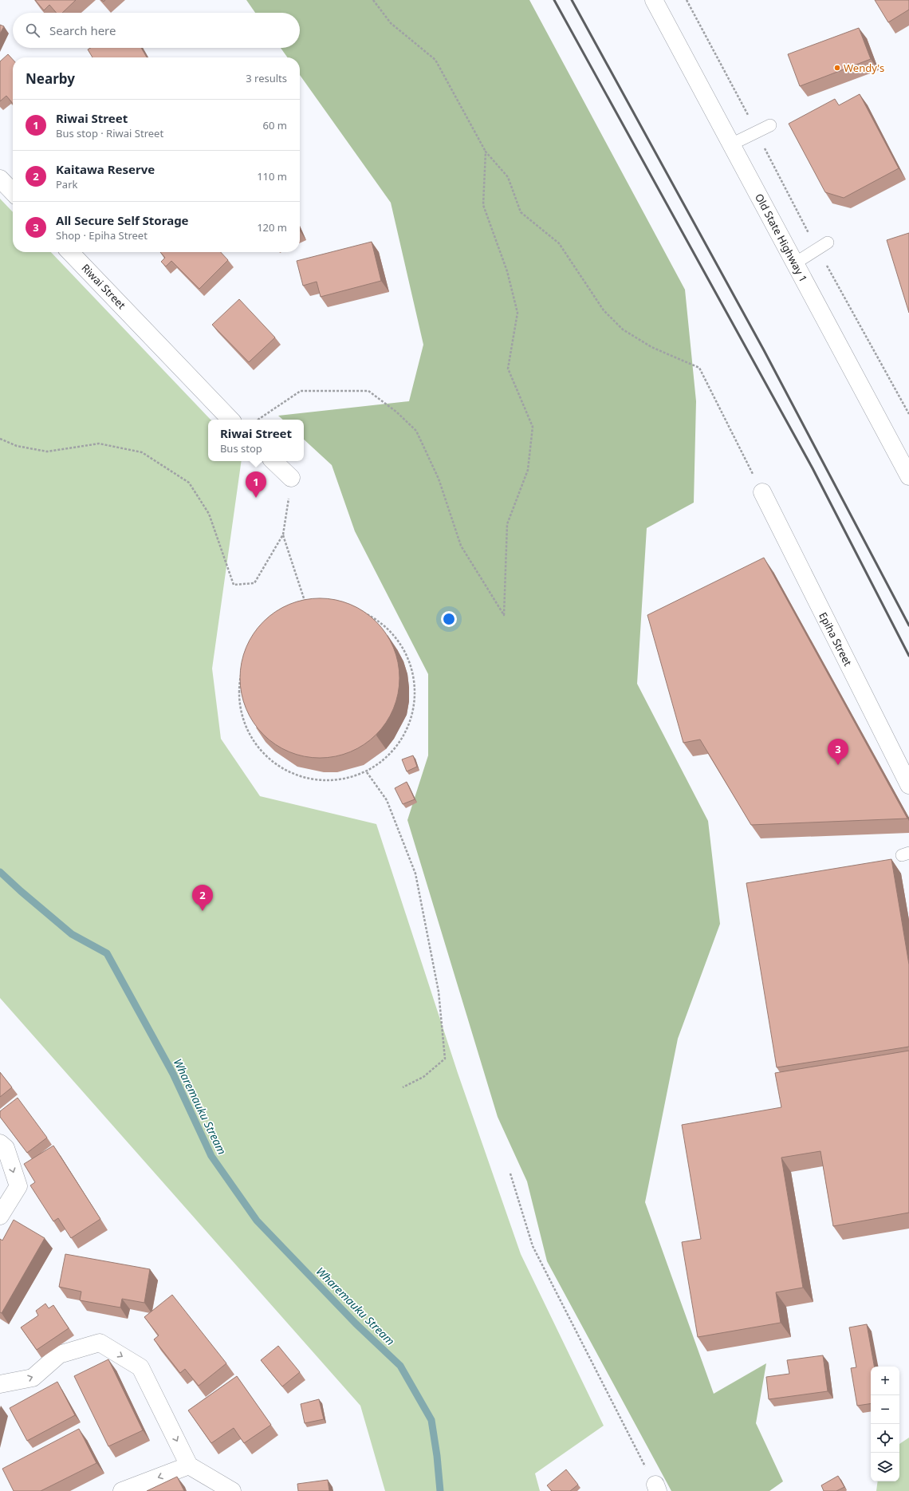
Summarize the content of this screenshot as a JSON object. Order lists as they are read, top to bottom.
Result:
{
  "streets": {
    "street": ["Old State Highway 1", "Riwai Street", "Epiha Street"]
  },
  "water": ["Wharemauku Stream"],
  "places": ["Wendy's"],
  "page": {
    "search": "Search here",
    "heading": ["Nearby", "3 results"],
    "list": [
      {
        "mark": "1",
        "name": "Riwai Street",
        "note": "Bus stop · Riwai Street",
        "value": "60 m"
      },
      {
        "mark": "2",
        "name": "Kaitawa Reserve",
        "note": "Park",
        "value": "110 m"
      },
      {
        "mark": "3",
        "name": "All Secure Self Storage",
        "note": "Shop · Epiha Street",
        "value": "120 m"
      }
    ],
    "popup": ["Riwai Street", "Bus stop"],
    "pins": ["1", "3", "2"],
    "map_buttons": ["+", "−"]
  }
}
